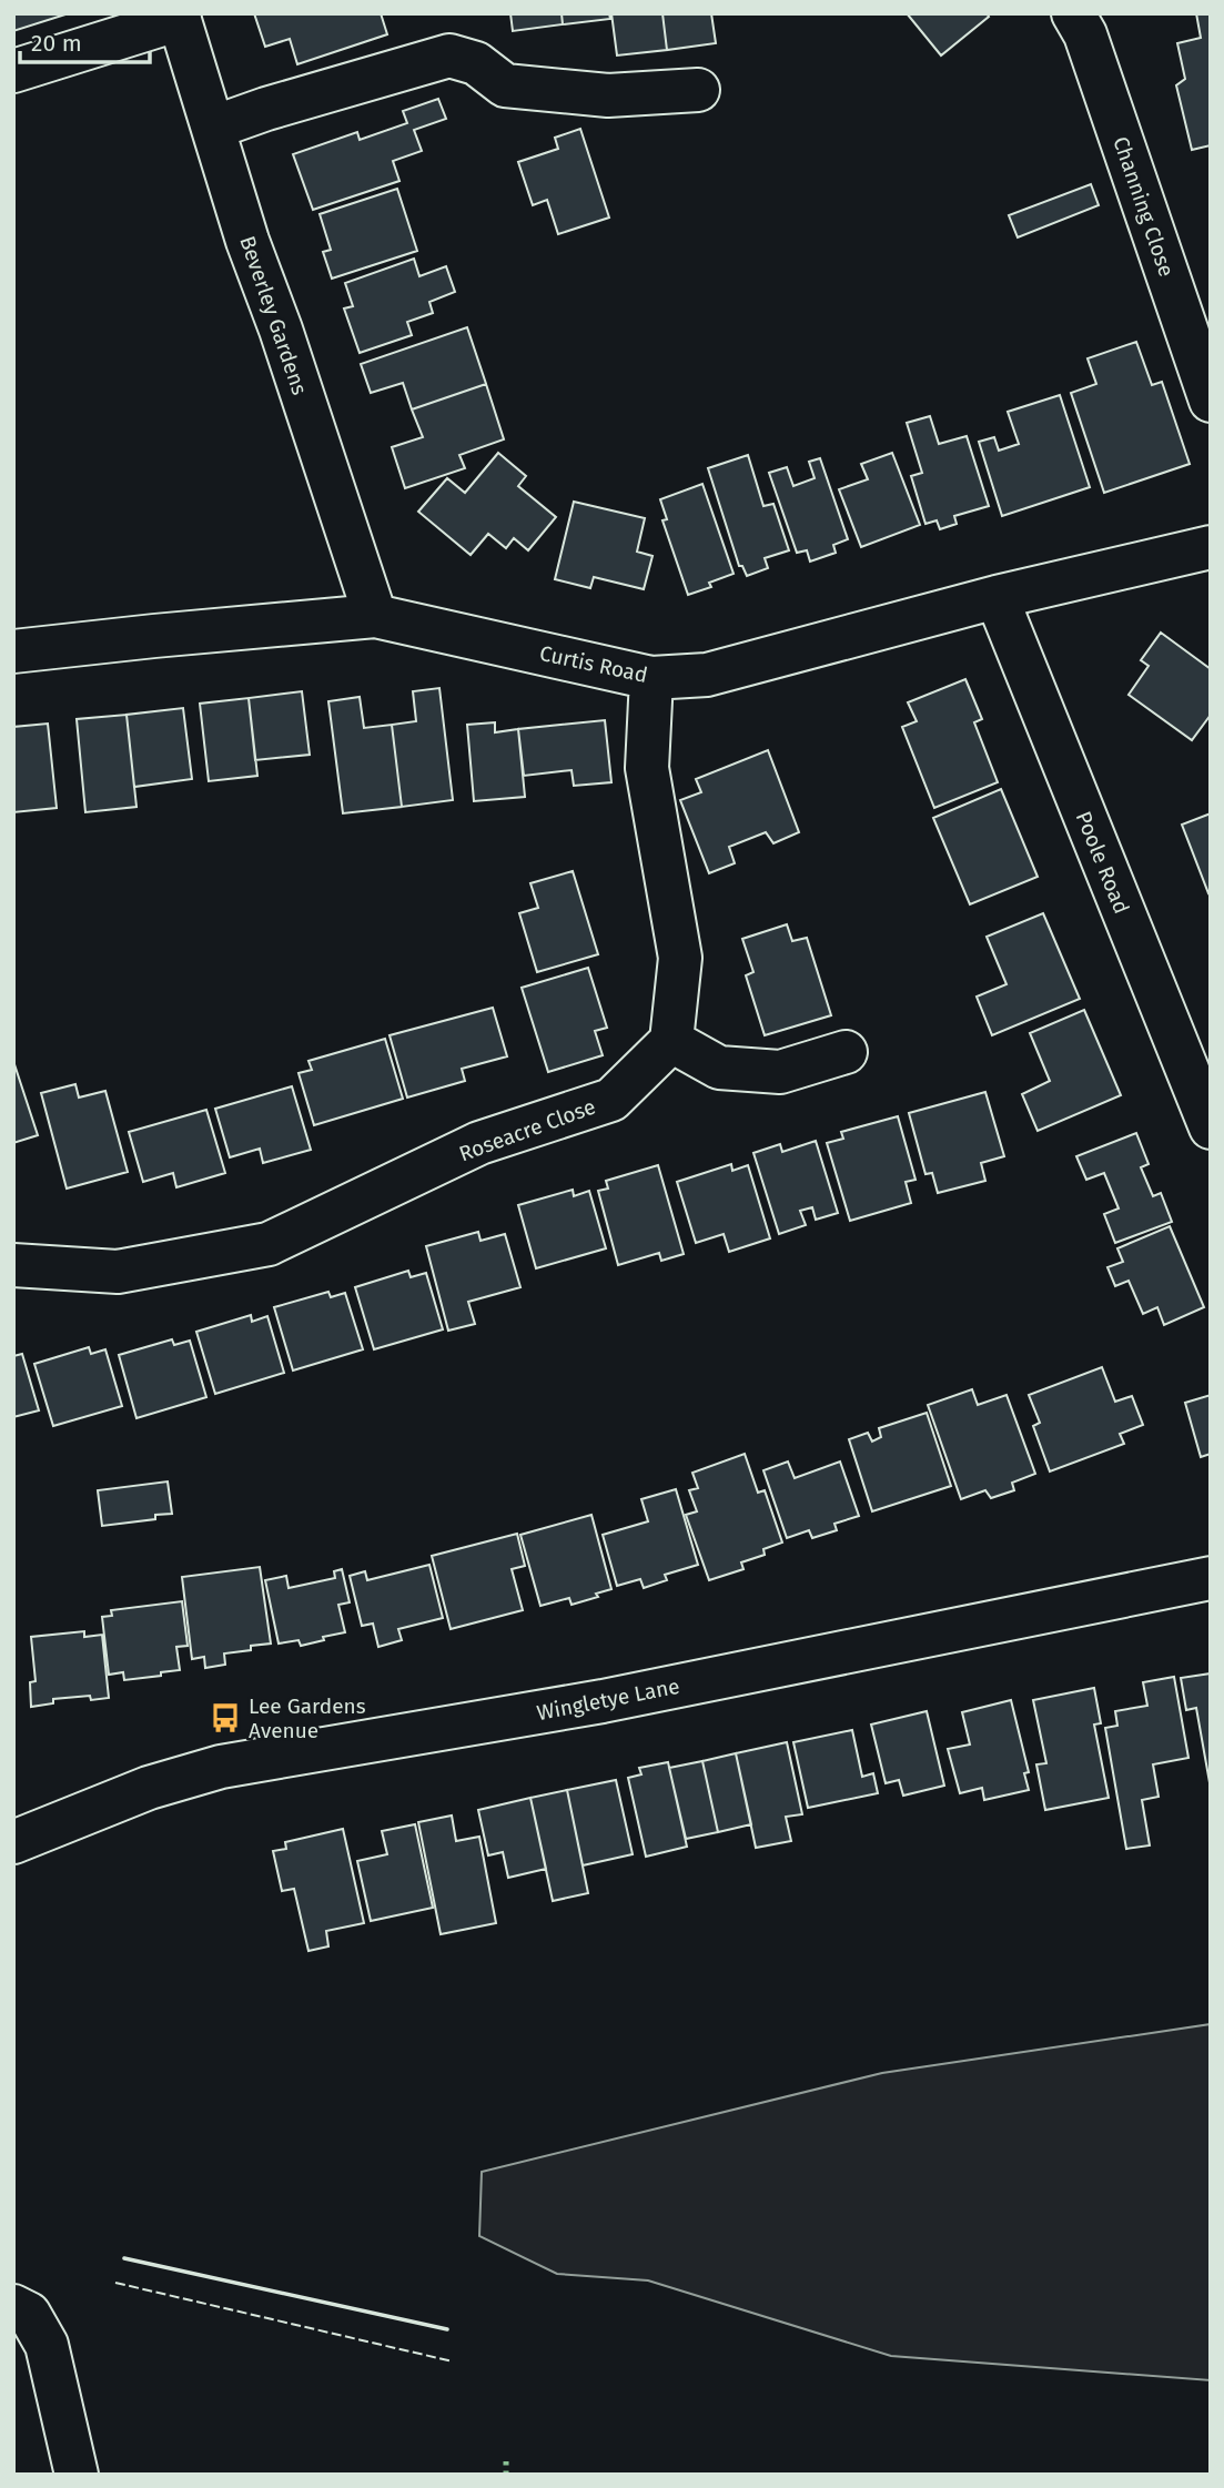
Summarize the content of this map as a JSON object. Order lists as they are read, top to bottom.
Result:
{
  "streets": {
    "street": [
      "Channing Close",
      "Beverley Gardens",
      "Curtis Road",
      "Poole Road",
      "Roseacre Close",
      "Wingletye Lane"
    ]
  },
  "crossings": [
    ["Beverley Gardens", "Curtis Road"],
    ["Curtis Road", "Poole Road"]
  ],
  "places": {
    "bus stop": ["Lee Gardens Avenue"]
  },
  "scale_bar": "20 m"
}
